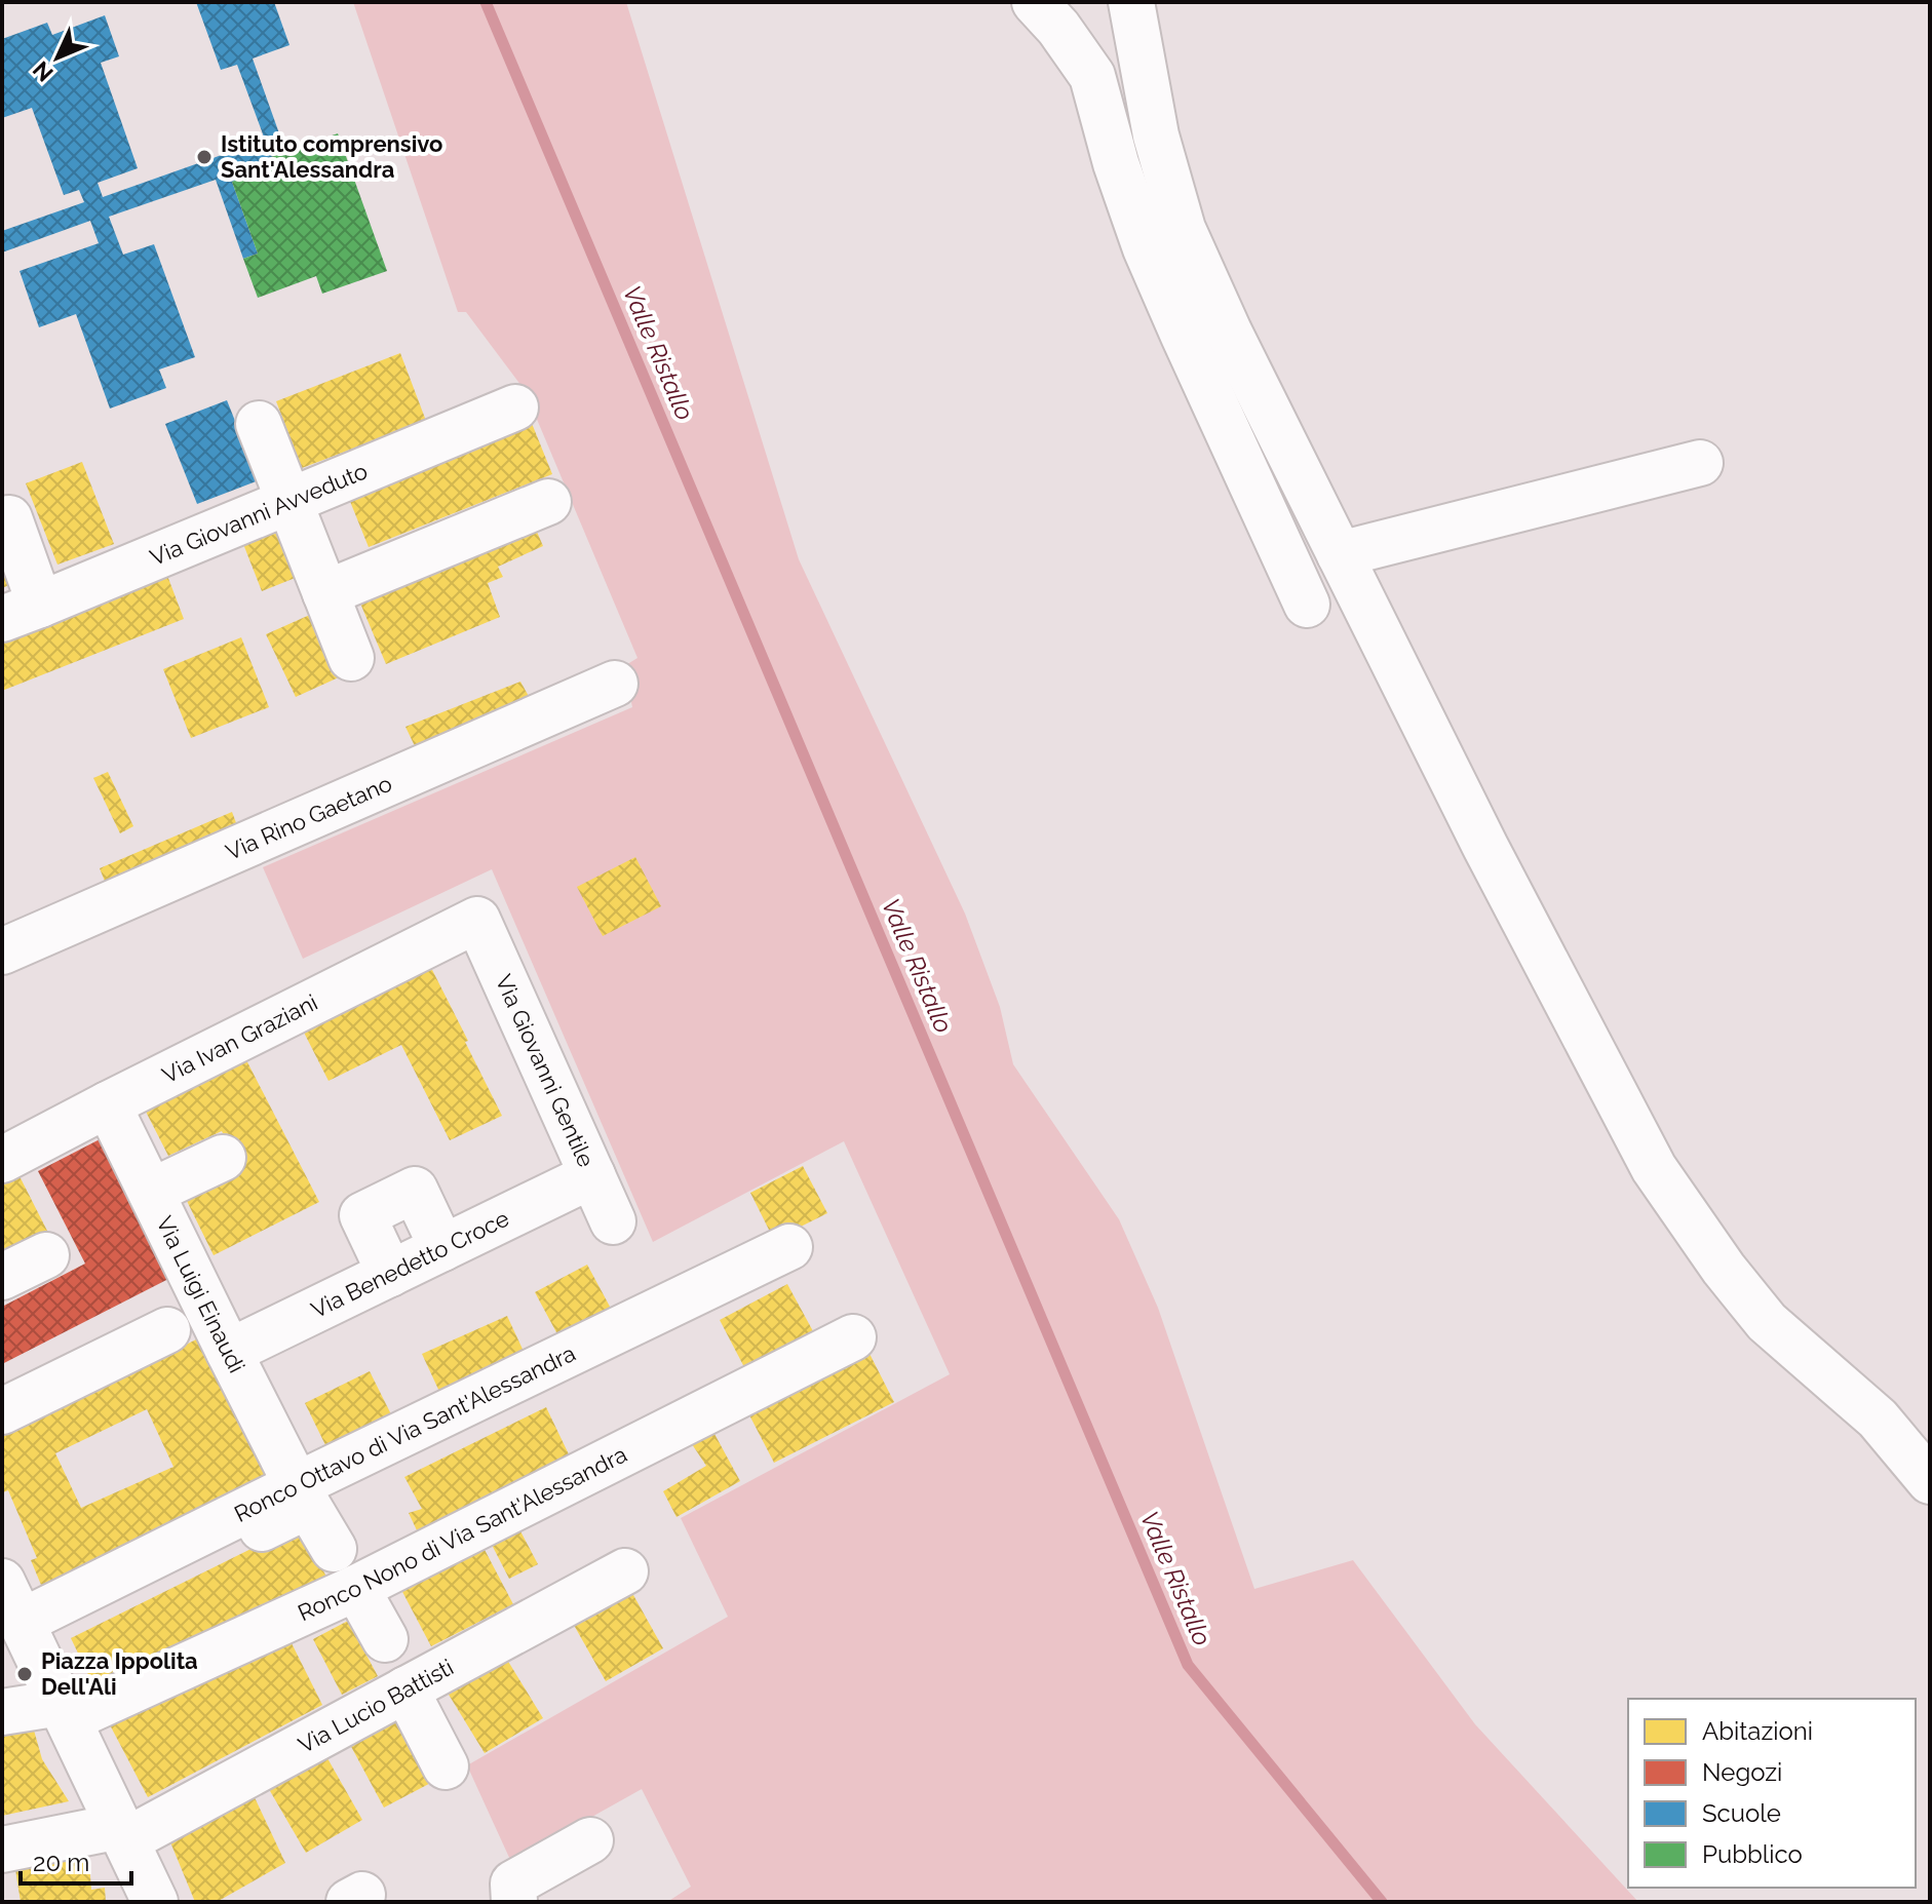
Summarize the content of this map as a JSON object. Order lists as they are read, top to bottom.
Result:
{
  "streets": {
    "street": [
      "Via Giovanni Avveduto",
      "Via Rino Gaetano",
      "Via Ivan Graziani",
      "Via Giovanni Gentile",
      "Via Benedetto Croce",
      "Via Luigi Einaudi",
      "Ronco Ottavo di Via Sant'Alessandra",
      "Ronco Nono di Via Sant'Alessandra",
      "Via Lucio Battisti"
    ]
  },
  "crossings": [
    ["Via Ivan Graziani", "Via Giovanni Gentile"],
    ["Via Ivan Graziani", "Via Luigi Einaudi"],
    ["Via Giovanni Gentile", "Via Benedetto Croce"],
    ["Via Benedetto Croce", "Via Luigi Einaudi"],
    ["Via Luigi Einaudi", "Ronco Ottavo di Via Sant'Alessandra"]
  ],
  "water": ["Valle Ristallo"],
  "places": ["Istituto comprensivo Sant'Alessandra", "Piazza Ippolita Dell'Ali"],
  "legend": [
    "Abitazioni",
    "Negozi",
    "Scuole",
    "Pubblico"
  ],
  "scale_bar": "20 m",
  "north": "bottom left"
}
